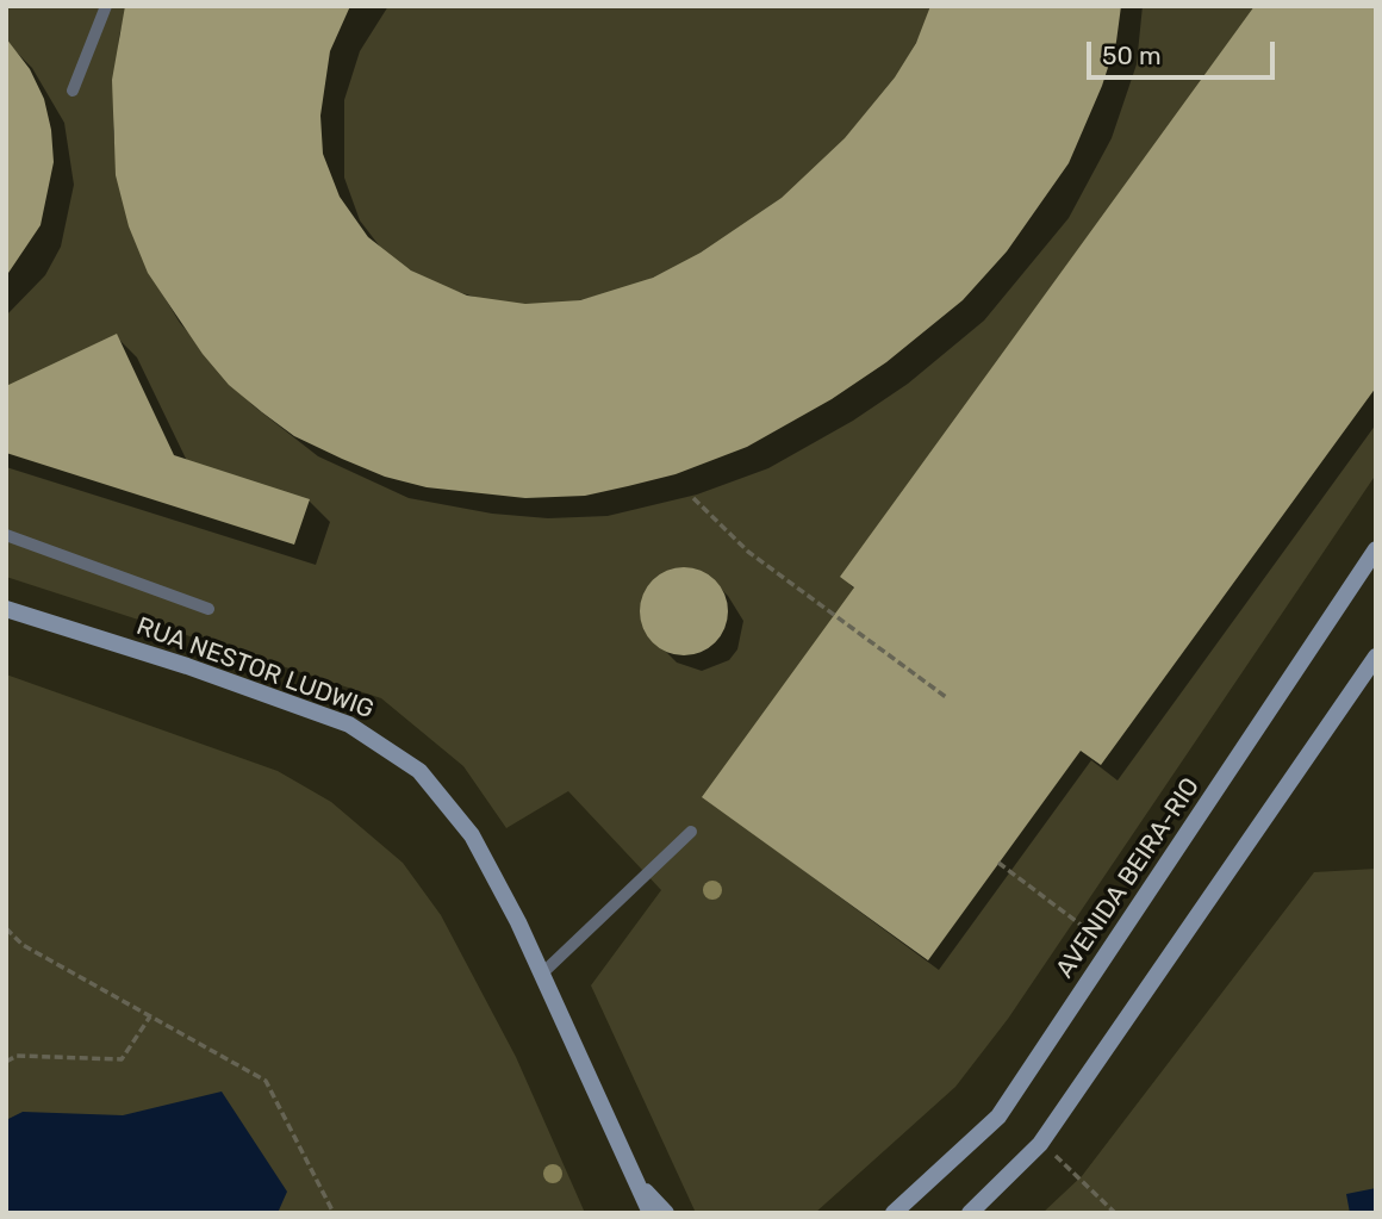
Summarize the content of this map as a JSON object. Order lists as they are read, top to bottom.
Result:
{
  "streets": {
    "main road": ["RUA NESTOR LUDWIG", "AVENIDA BEIRA-RIO"]
  },
  "scale_bar": "50 m"
}
